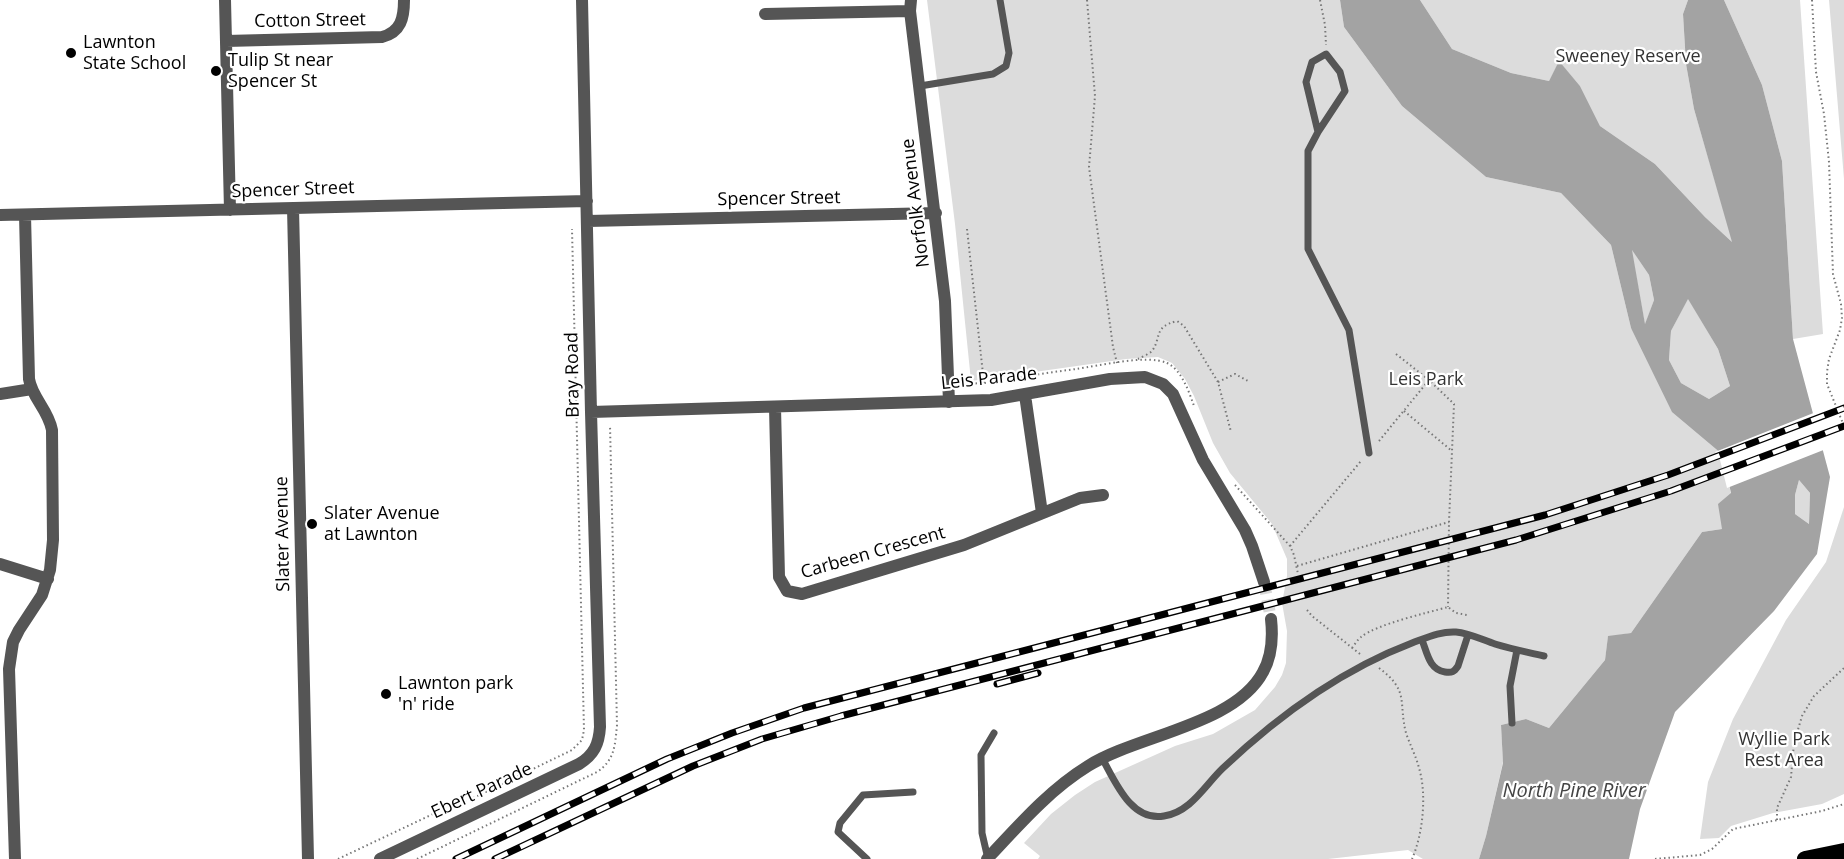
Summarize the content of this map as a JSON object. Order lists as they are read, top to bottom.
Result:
{
  "streets": {
    "street": [
      "Cotton Street",
      "Spencer Street",
      "Norfolk Avenue",
      "Bray Road",
      "Leis Parade",
      "Slater Avenue",
      "Carbeen Crescent",
      "Ebert Parade"
    ]
  },
  "crossings": [
    ["Spencer Street", "Norfolk Avenue"],
    ["Spencer Street", "Bray Road"],
    ["Spencer Street", "Slater Avenue"],
    ["Norfolk Avenue", "Leis Parade"],
    ["Bray Road", "Leis Parade"],
    ["Bray Road", "Ebert Parade"],
    ["Leis Parade", "Carbeen Crescent"]
  ],
  "water": ["North Pine River"],
  "parks": ["Sweeney Reserve", "Leis Park", "Wyllie Park Rest Area"],
  "places": [
    "Lawnton State School",
    "Tulip St near Spencer St",
    "Slater Avenue at Lawnton",
    "Lawnton park 'n' ride"
  ]
}
